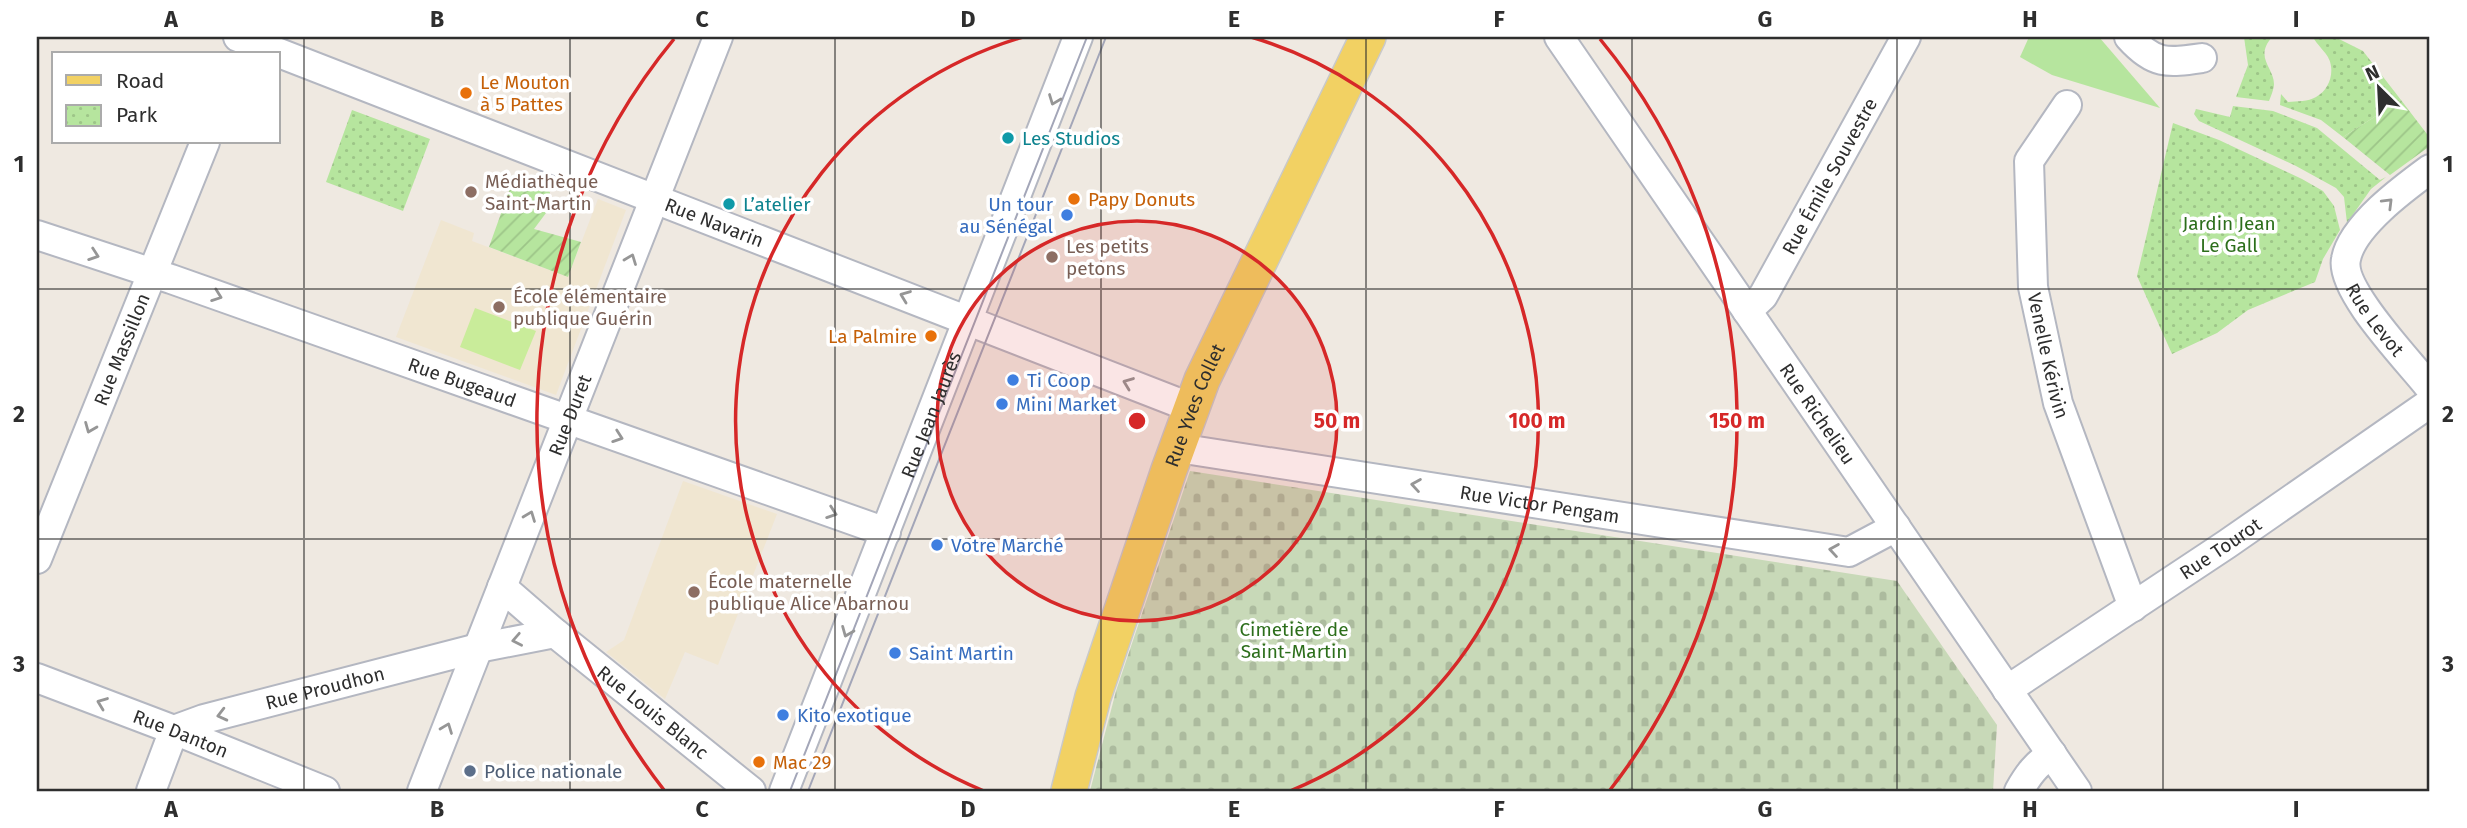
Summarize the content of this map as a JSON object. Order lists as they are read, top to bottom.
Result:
{
  "streets": {
    "main road": ["Rue Yves Collet"],
    "street": [
      "Rue Émile Souvestre",
      "Rue Navarin",
      "Rue Levot",
      "Rue Massillon",
      "Venelle Kérivin",
      "Rue Bugeaud",
      "Rue Duret",
      "Rue Jean Jaurès",
      "Rue Richelieu",
      "Rue Victor Pengam",
      "Rue Tourot",
      "Rue Proudhon",
      "Rue Louis Blanc",
      "Rue Danton"
    ]
  },
  "crossings": [
    ["Rue Émile Souvestre", "Rue Richelieu"],
    ["Rue Navarin", "Rue Yves Collet"],
    ["Rue Navarin", "Rue Duret"],
    ["Rue Navarin", "Rue Jean Jaurès"],
    ["Rue Massillon", "Rue Bugeaud"],
    ["Venelle Kérivin", "Rue Tourot"],
    ["Rue Bugeaud", "Rue Duret"],
    ["Rue Bugeaud", "Rue Jean Jaurès"],
    ["Rue Yves Collet", "Rue Victor Pengam"],
    ["Rue Duret", "Rue Proudhon"],
    ["Rue Duret", "Rue Louis Blanc"],
    ["Rue Richelieu", "Rue Victor Pengam"],
    ["Rue Richelieu", "Rue Tourot"],
    ["Rue Proudhon", "Rue Danton"]
  ],
  "one_way": [
    "Rue Navarin",
    "Rue Massillon",
    "Rue Bugeaud",
    "Rue Duret",
    "Rue Jean Jaurès",
    "Rue Victor Pengam",
    "Rue Proudhon",
    "Rue Danton"
  ],
  "parks": ["Jardin Jean Le Gall", "Cimetière de Saint-Martin"],
  "places": [
    "Le Mouton à 5 Pattes",
    "Les Studios",
    "Médiathèque Saint-Martin",
    "Papy Donuts",
    "L’atelier",
    "Un tour au Sénégal",
    "Les petits petons",
    "École élémentaire publique Guérin",
    "La Palmire",
    "Ti Coop",
    "Mini Market",
    "Votre Marché",
    "École maternelle publique Alice Abarnou",
    "Saint Martin",
    "Kito exotique",
    "Mac 29",
    "Police nationale"
  ],
  "legend": ["Road", "Park"],
  "north": "top left",
  "grid": {
    "columns": [
      "A",
      "B",
      "C",
      "D",
      "E",
      "F",
      "G",
      "H",
      "I"
    ],
    "rows": ["1", "2", "3"]
  },
  "rings": ["50 m", "100 m", "150 m"]
}
